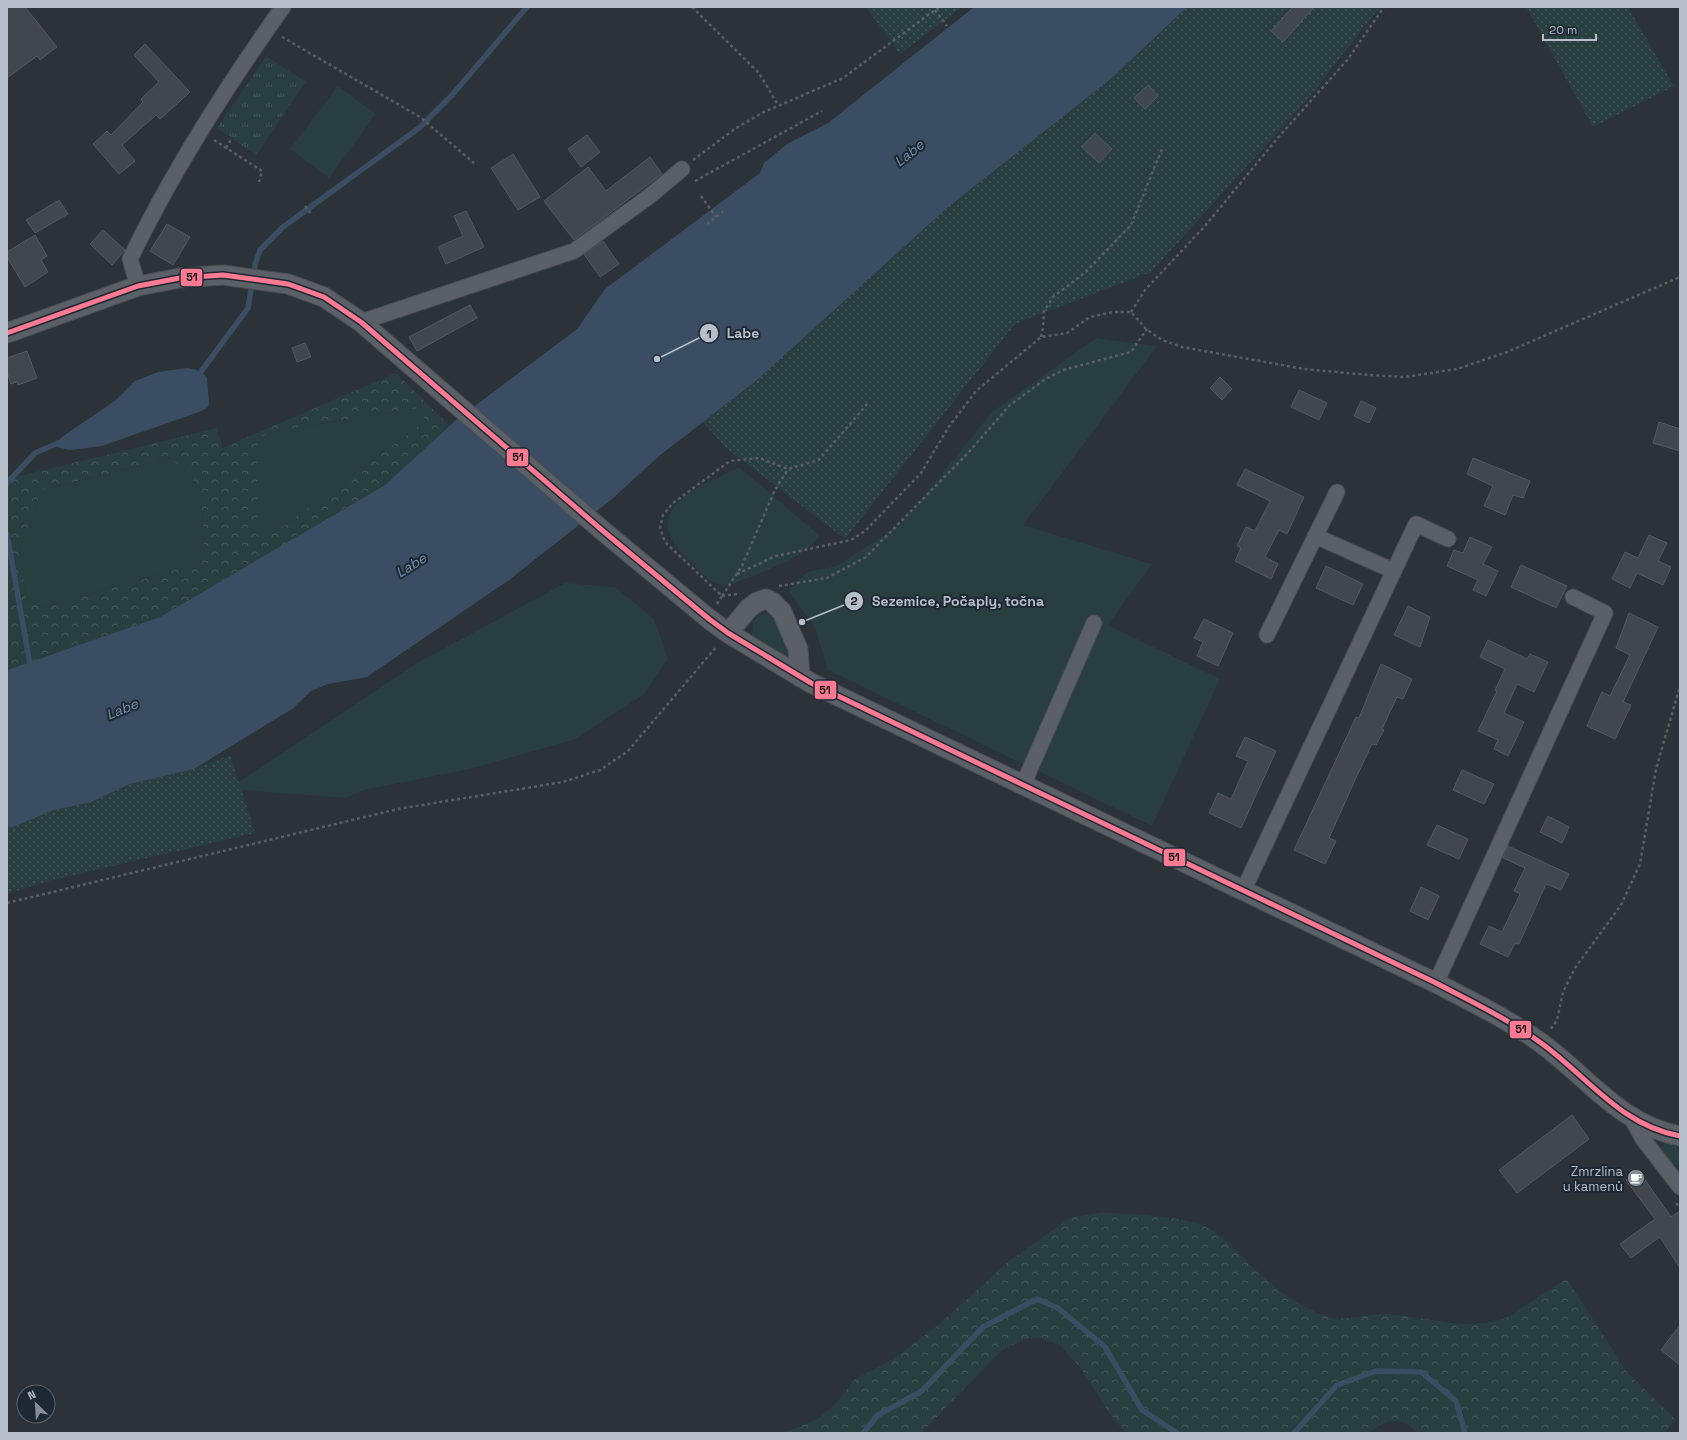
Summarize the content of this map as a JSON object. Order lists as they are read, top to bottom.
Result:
{
  "water": ["Labe"],
  "places": {
    "other": ["Labe", "Sezemice, Počaply, točna"],
    "cafe": ["Zmrzlina u kamenů"]
  },
  "lines": ["transit line 51"],
  "scale_bar": "20 m",
  "north": "top left"
}
